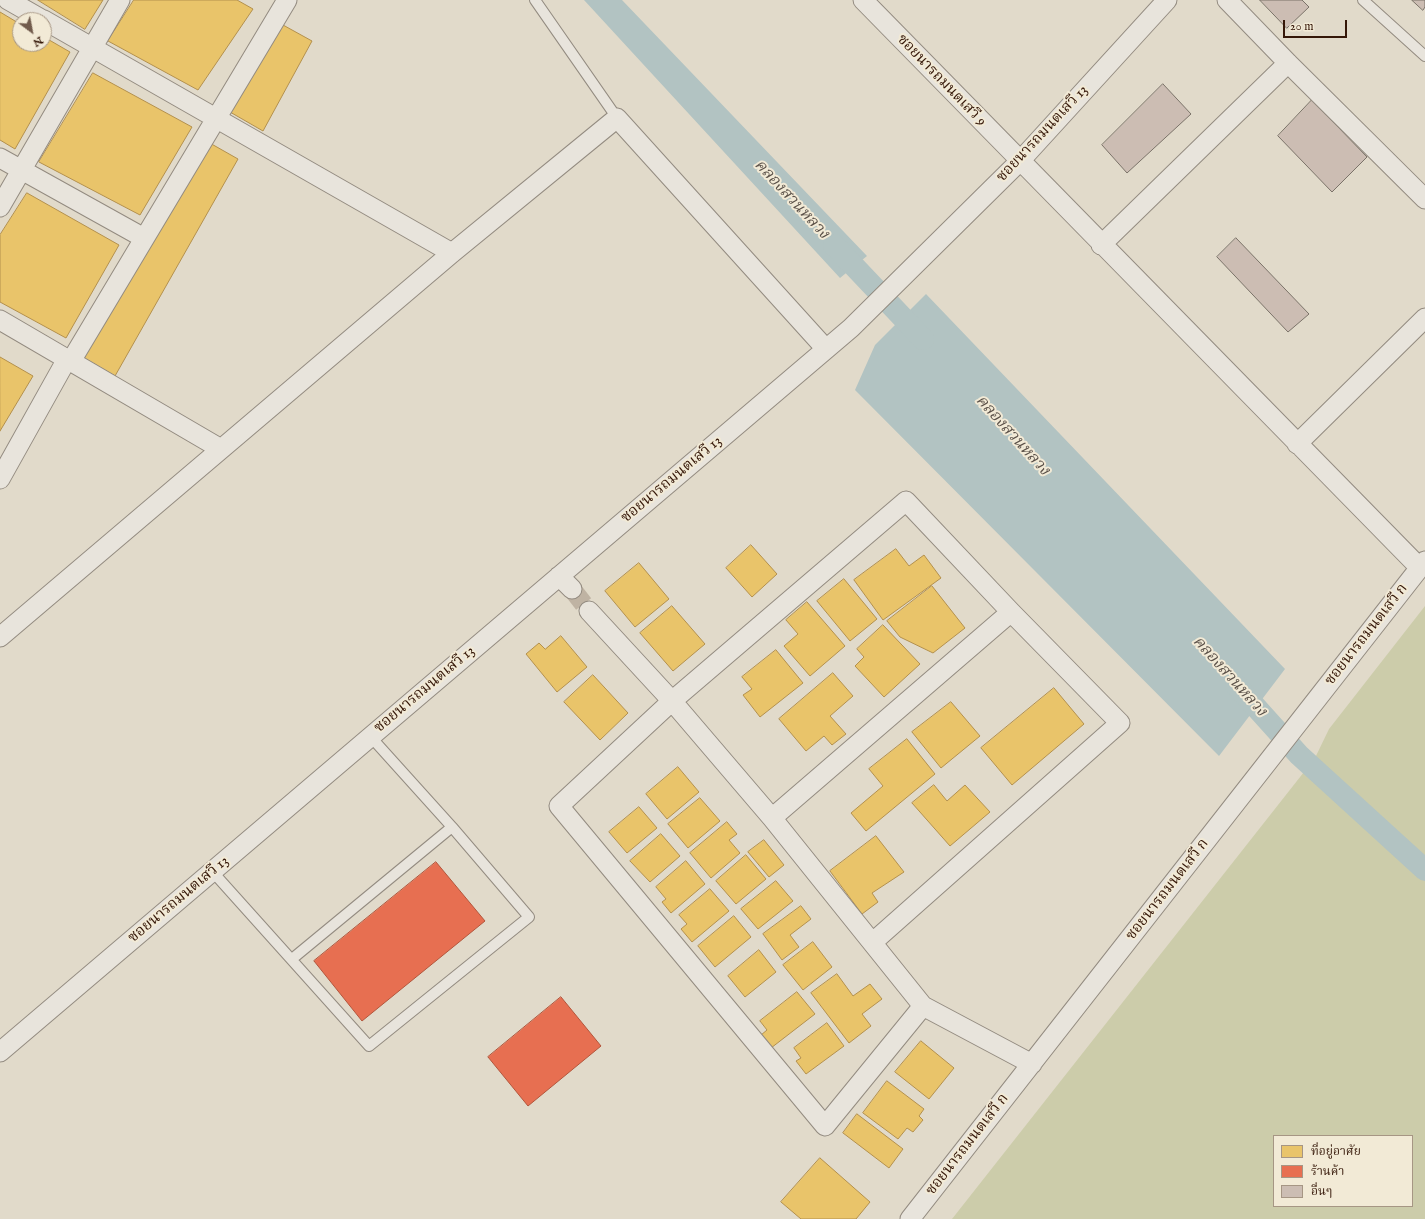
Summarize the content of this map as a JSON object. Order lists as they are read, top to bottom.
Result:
{
  "streets": {
    "street": ["ซอยนารถมนตเสวี 9", "ซอยนารถมนตเสวี 13", "ซอยนารถมนตเสวี ก"]
  },
  "crossings": [
    ["ซอยนารถมนตเสวี 9", "ซอยนารถมนตเสวี 13"],
    ["ซอยนารถมนตเสวี 9", "ซอยนารถมนตเสวี ก"]
  ],
  "water": ["คลองสวนหลวง"],
  "legend": ["ที่อยู่อาศัย", "ร้านค้า", "อื่นๆ"],
  "scale_bar": "20 m",
  "north": "bottom right"
}
